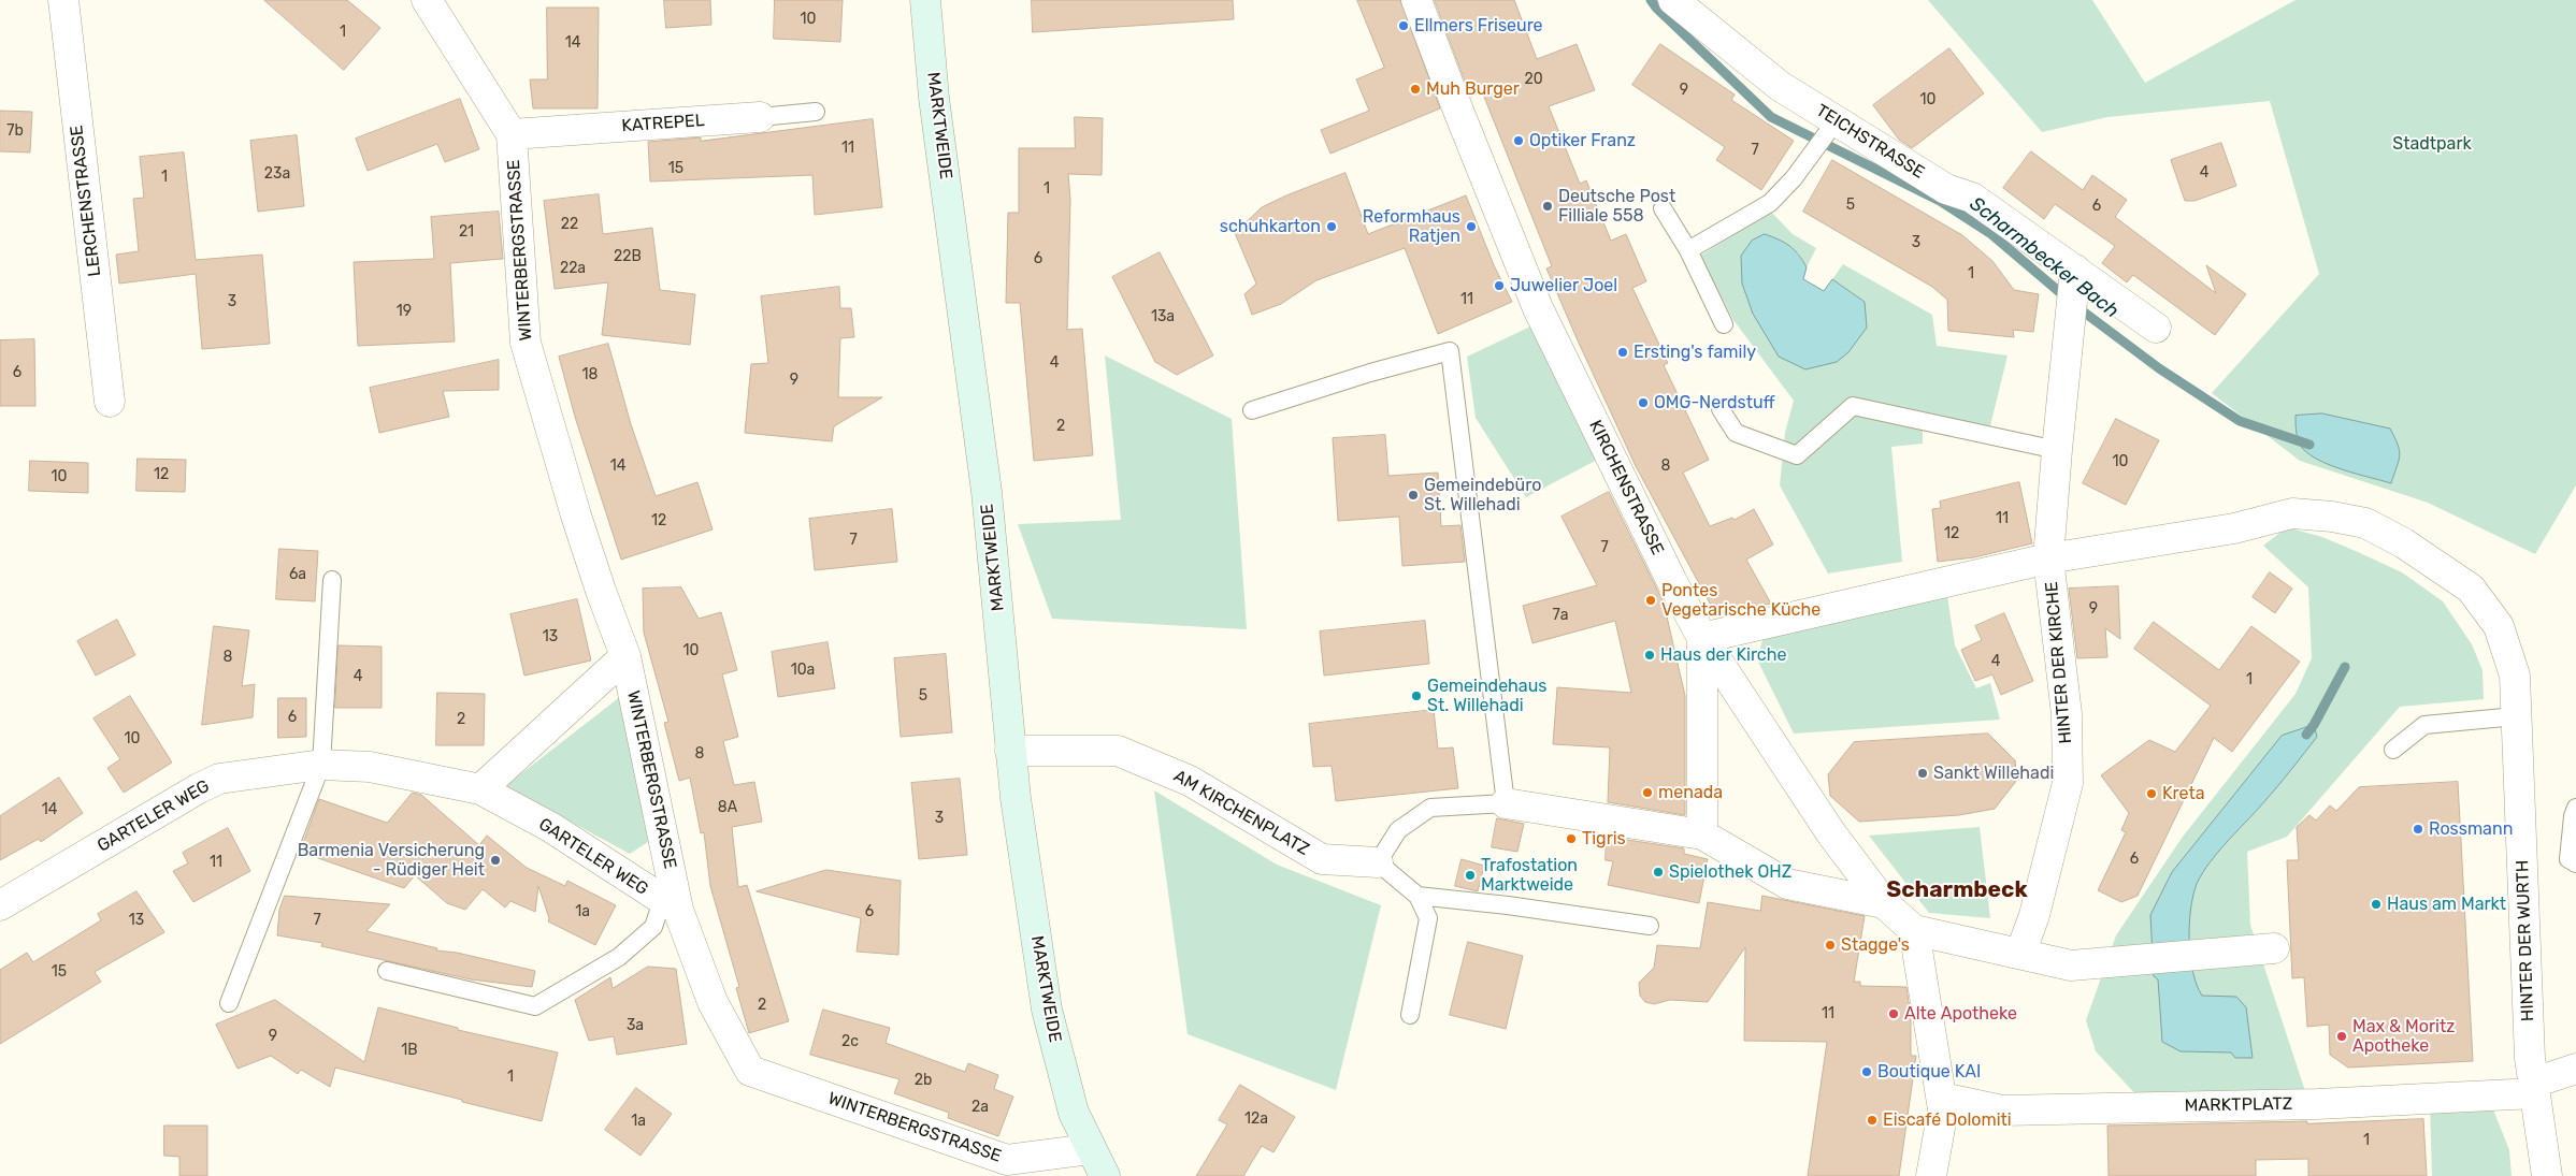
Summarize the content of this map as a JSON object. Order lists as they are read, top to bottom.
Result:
{
  "streets": {
    "street": [
      "KATREPEL",
      "MARKTWEIDE",
      "TEICHSTRASSE",
      "LERCHENSTRASSE",
      "WINTERBERGSTRASSE",
      "KIRCHENSTRASSE",
      "HINTER DER KIRCHE",
      "AM KIRCHENPLATZ",
      "GARTELER WEG",
      "HINTER DER WURTH",
      "MARKTPLATZ"
    ]
  },
  "crossings": [
    ["KATREPEL", "WINTERBERGSTRASSE"],
    ["MARKTWEIDE", "WINTERBERGSTRASSE"],
    ["MARKTWEIDE", "AM KIRCHENPLATZ"],
    ["WINTERBERGSTRASSE", "GARTELER WEG"],
    ["KIRCHENSTRASSE", "HINTER DER KIRCHE"],
    ["HINTER DER KIRCHE", "HINTER DER WURTH"],
    ["HINTER DER WURTH", "MARKTPLATZ"]
  ],
  "districts": ["Scharmbeck"],
  "water": ["Scharmbecker Bach"],
  "parks": ["Stadtpark"],
  "places": [
    "Ellmers Friseure",
    "Muh Burger",
    "Optiker Franz",
    "Deutsche Post Filliale 558",
    "schuhkarton",
    "Reformhaus Ratjen",
    "Juwelier Joel",
    "Ersting's family",
    "OMG-Nerdstuff",
    "Gemeindebüro St. Willehadi",
    "Pontes Vegetarische Küche",
    "Haus der Kirche",
    "Gemeindehaus St. Willehadi",
    "Sankt Willehadi",
    "menada",
    "Kreta",
    "Rossmann",
    "Tigris",
    "Barmenia Versicherung - Rüdiger Heit",
    "Spielothek OHZ",
    "Trafostation Marktweide",
    "Haus am Markt",
    "Stagge's",
    "Alte Apotheke",
    "Max & Moritz Apotheke",
    "Boutique KAI",
    "Eiscafé Dolomiti"
  ],
  "house_numbers": [
    "10",
    "1",
    "14",
    "20",
    "9",
    "10",
    "7b",
    "11",
    "7",
    "15",
    "4",
    "23a",
    "1",
    "1",
    "5",
    "6",
    "22",
    "21",
    "3",
    "22B",
    "6",
    "22a",
    "1",
    "11",
    "3",
    "19",
    "13a",
    "4",
    "6",
    "18",
    "9",
    "2",
    "10",
    "14",
    "8",
    "12",
    "10",
    "11",
    "12",
    "12",
    "7",
    "7",
    "6a",
    "9",
    "7a",
    "13",
    "10",
    "8",
    "4",
    "10a",
    "4",
    "1",
    "5",
    "6",
    "2",
    "10",
    "8",
    "8A",
    "14",
    "3",
    "6",
    "11",
    "1a",
    "6",
    "13",
    "7",
    "15",
    "2",
    "11",
    "3a",
    "9",
    "2c",
    "1B",
    "1",
    "2b",
    "2a",
    "12a",
    "1a",
    "1"
  ]
}
